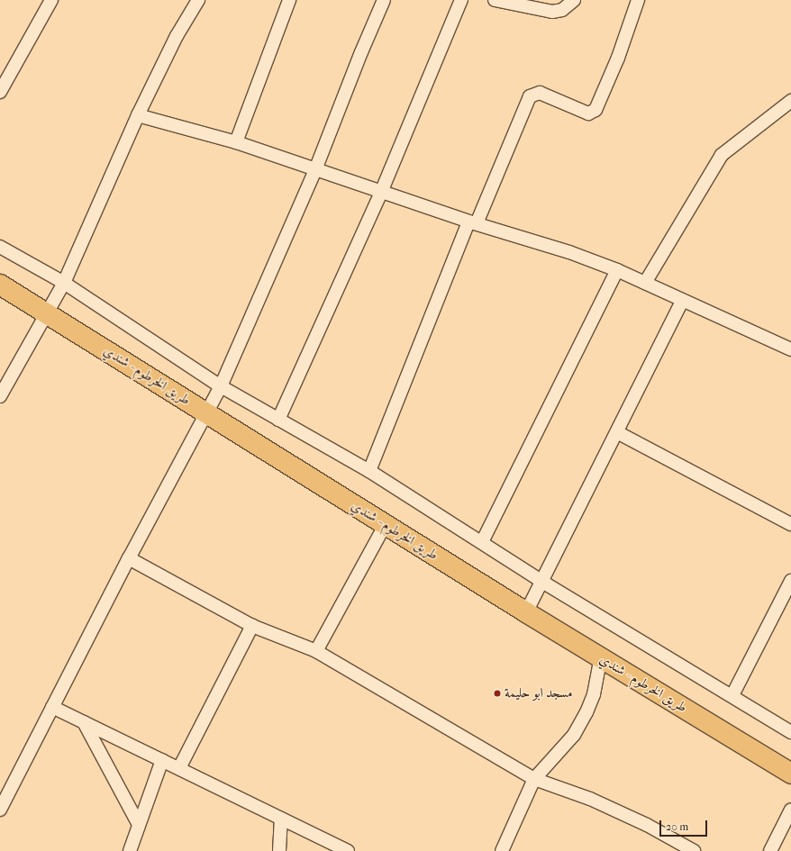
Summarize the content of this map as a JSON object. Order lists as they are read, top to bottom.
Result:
{
  "streets": {
    "highway": ["طريق الخرطوم - شندي"]
  },
  "places": ["مسجد ابو حليمة"],
  "scale_bar": "20 m"
}
